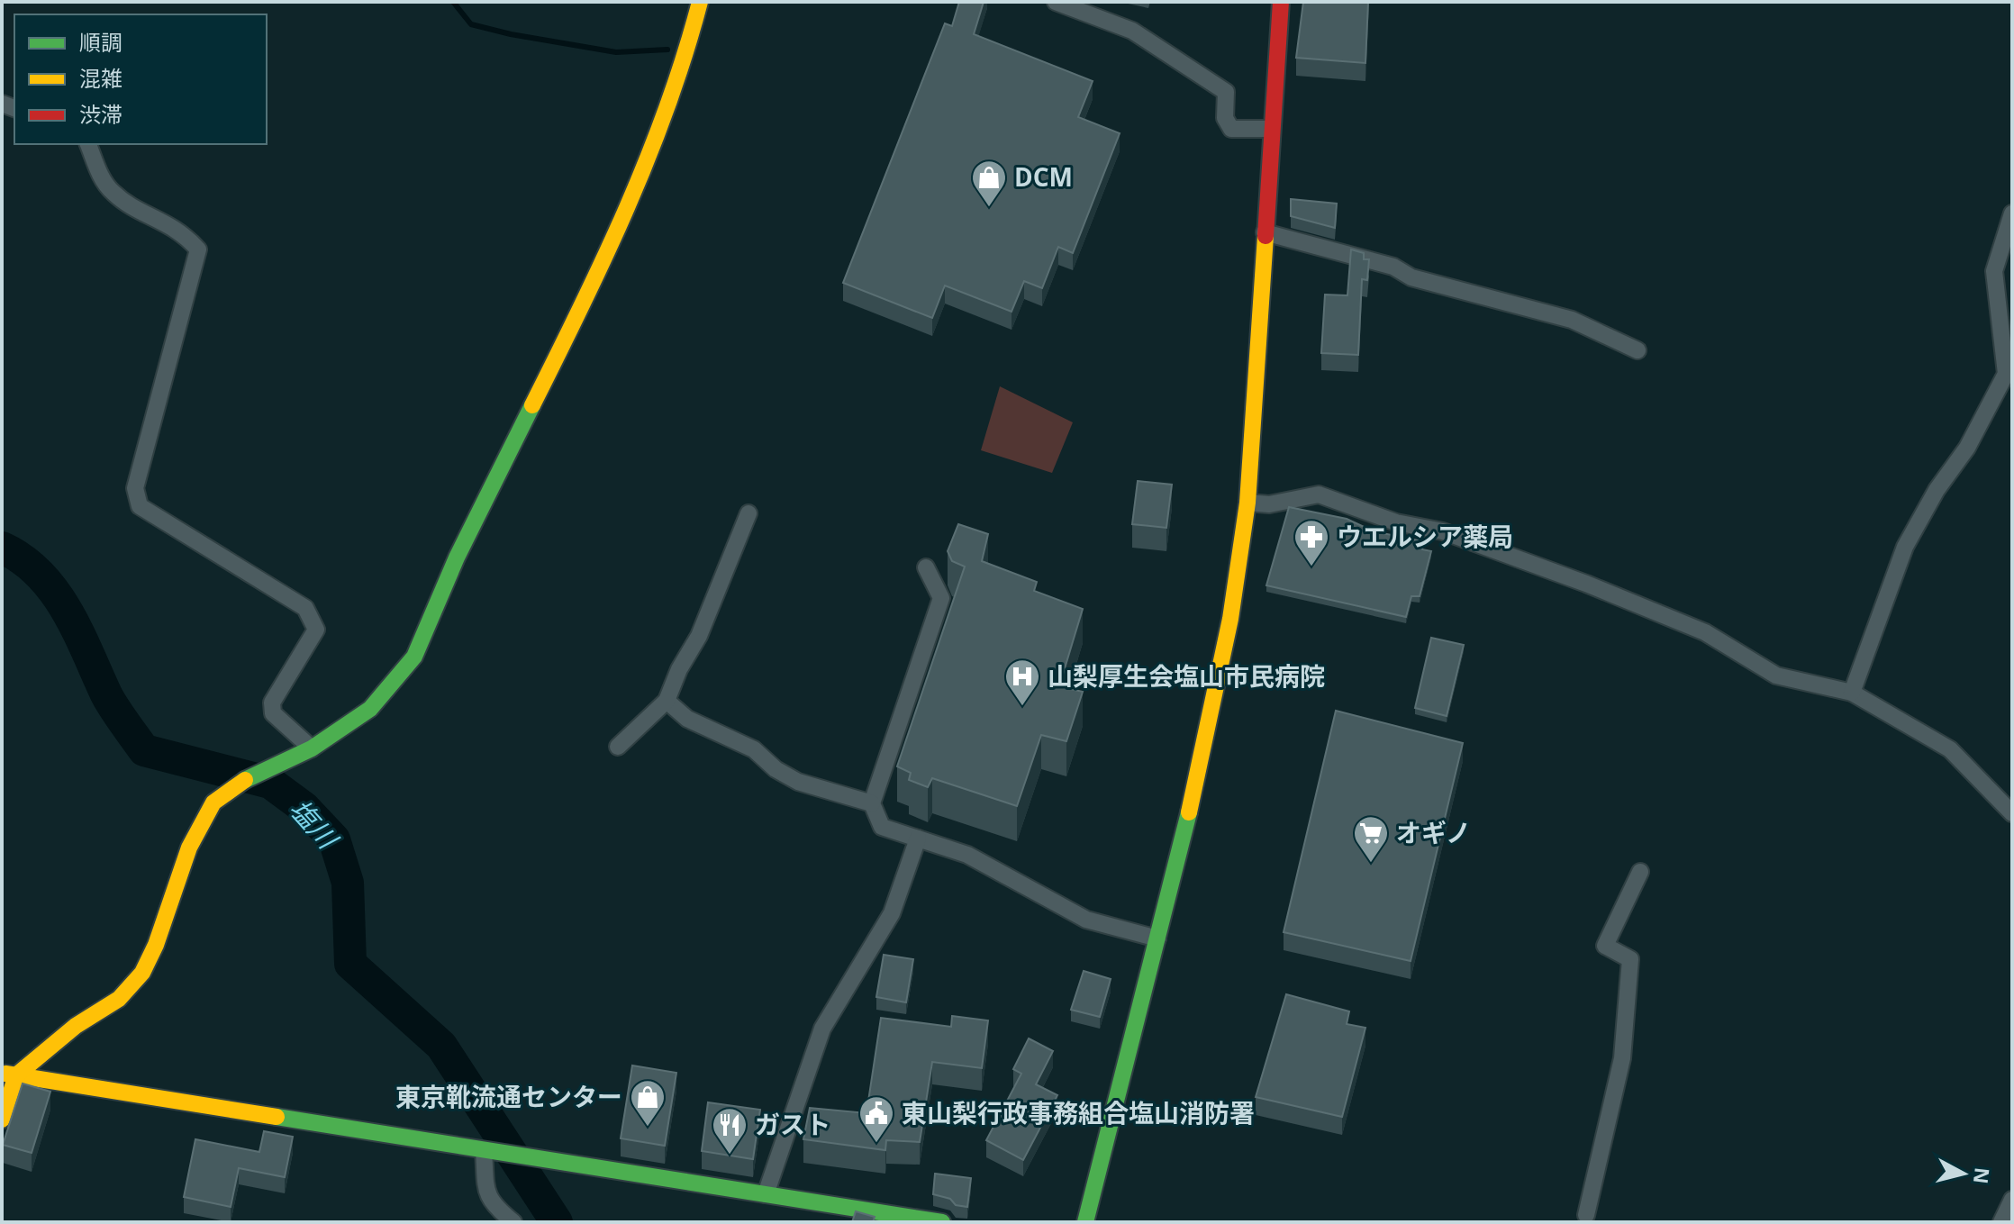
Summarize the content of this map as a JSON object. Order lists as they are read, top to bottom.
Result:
{
  "water": ["塩川"],
  "places": {
    "shop": ["DCM", "東京靴流通センター"],
    "pharmacy": ["ウエルシア薬局"],
    "hospital": ["山梨厚生会塩山市民病院"],
    "supermarket": ["オギノ"],
    "public building": ["東山梨行政事務組合塩山消防署"],
    "restaurant": ["ガスト"]
  },
  "legend": ["順調", "混雑", "渋滞"],
  "north": "right"
}
